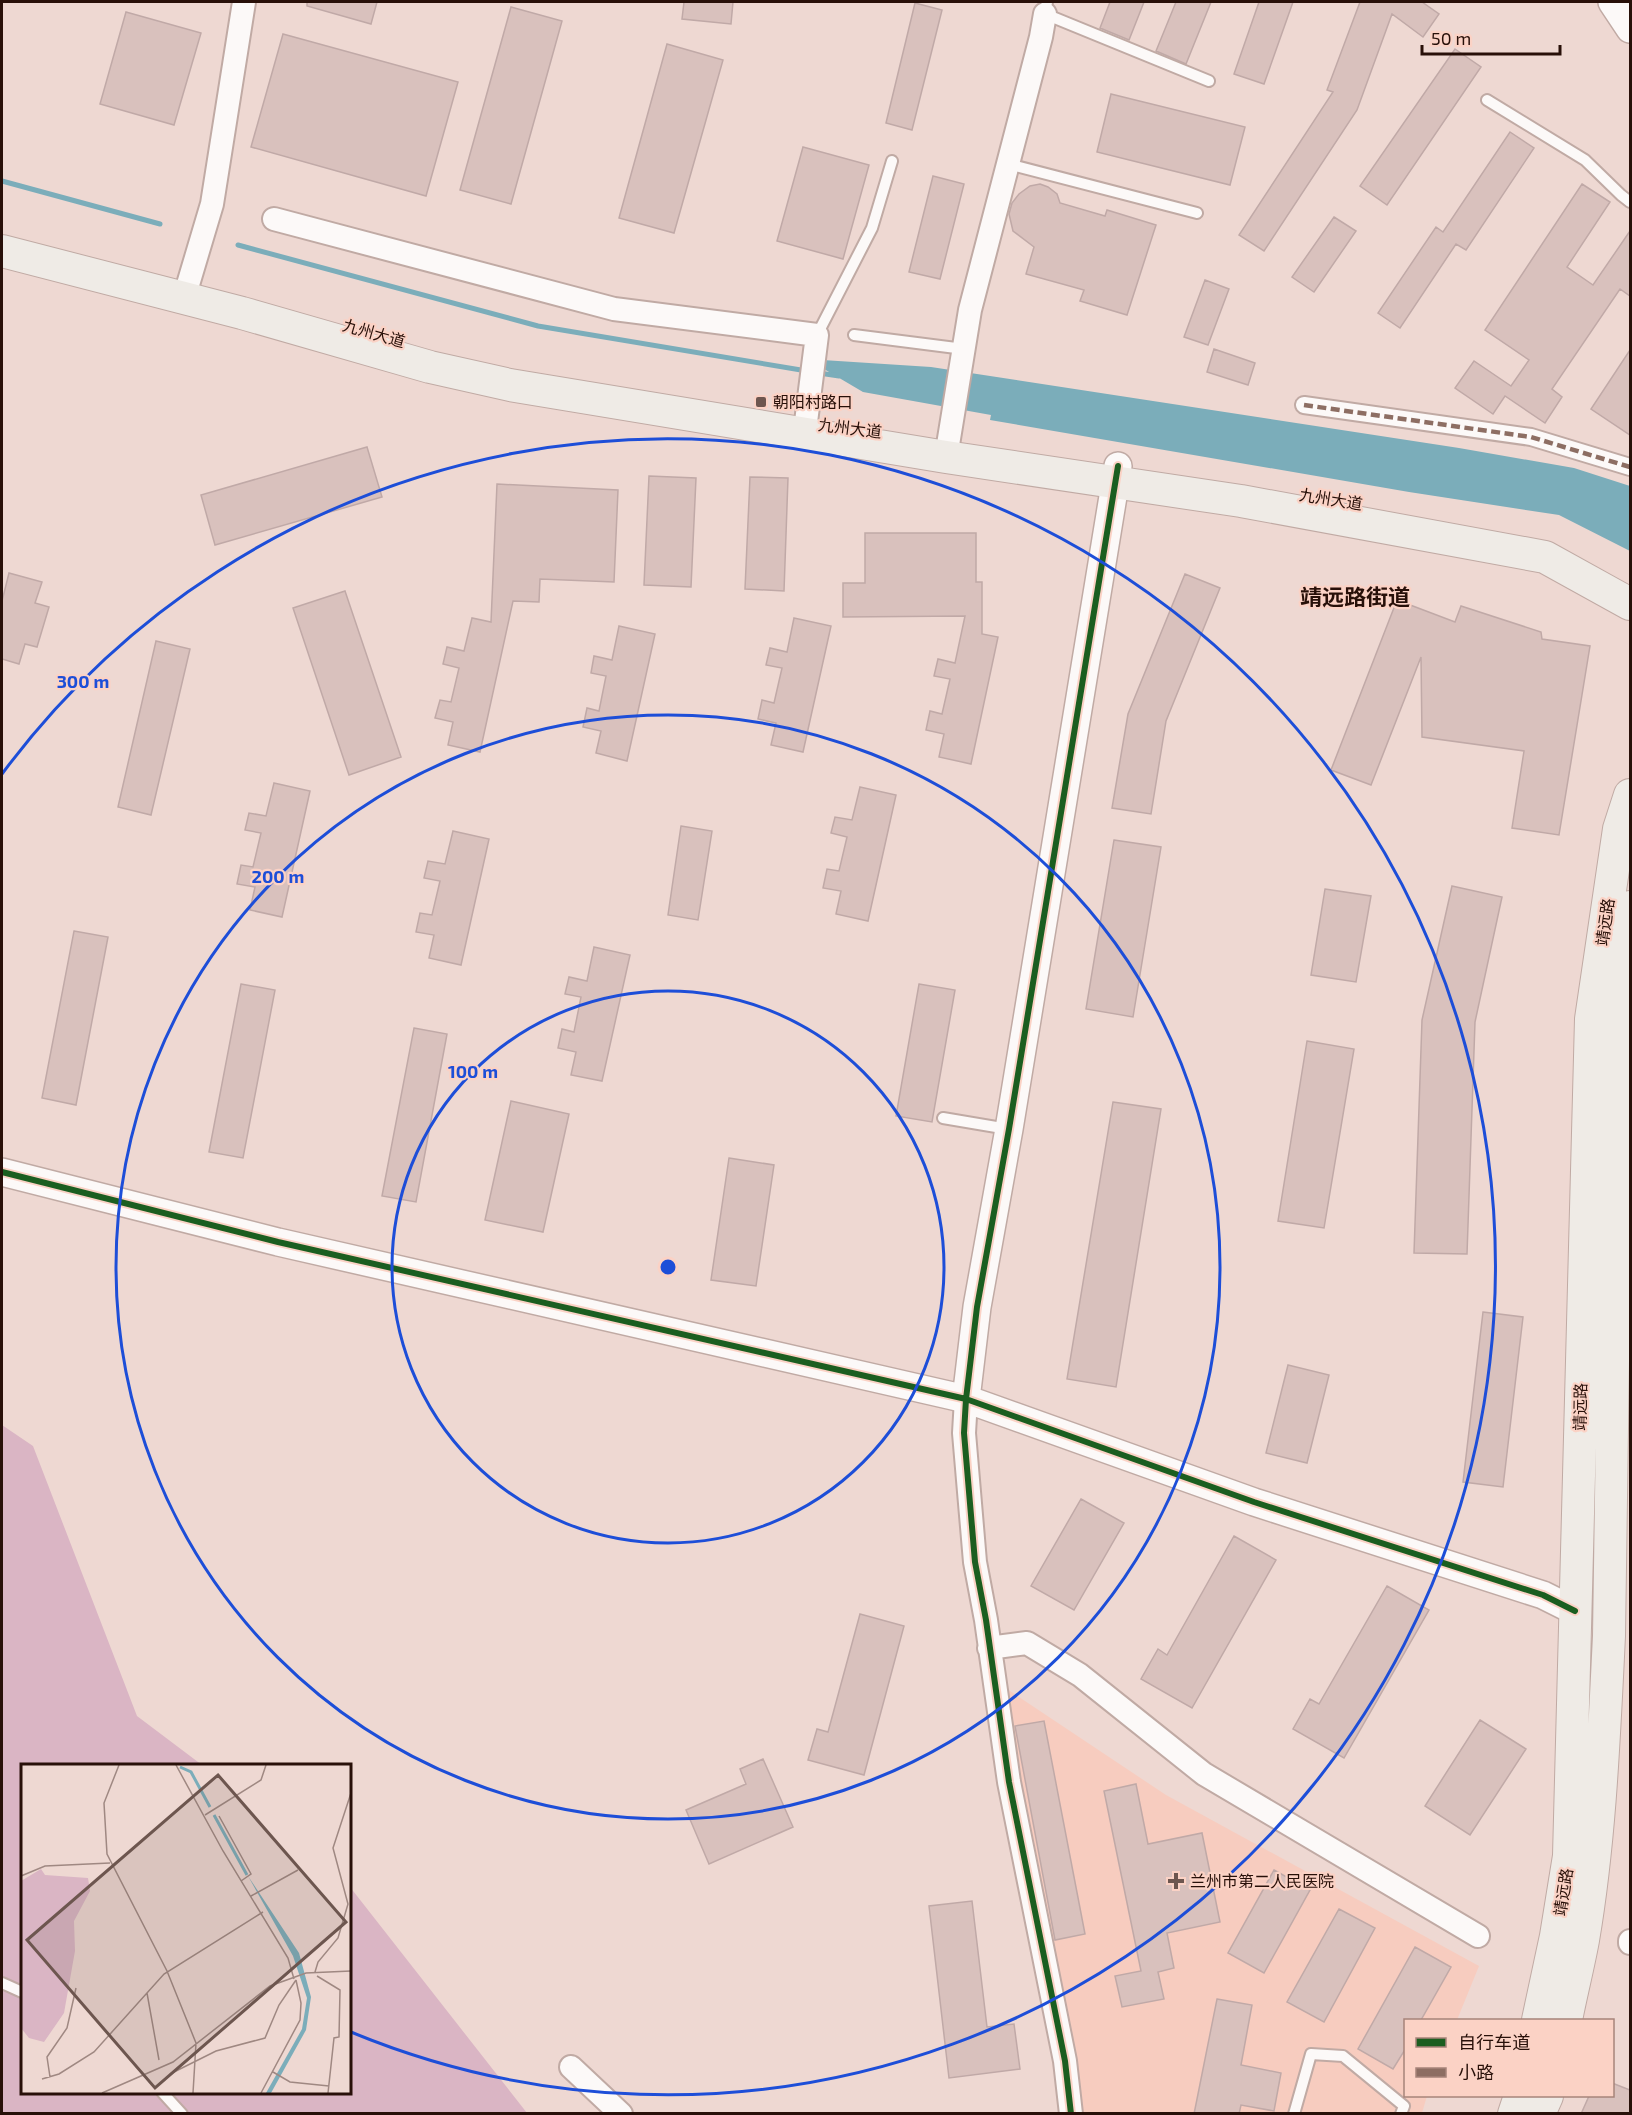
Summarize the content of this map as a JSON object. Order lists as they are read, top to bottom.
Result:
{
  "streets": {
    "main road": ["九州大道", "靖远路"]
  },
  "districts": ["靖远路街道"],
  "places": {
    "transit": ["朝阳村路口"],
    "health": ["兰州市第二人民医院"]
  },
  "legend": ["自行车道", "小路"],
  "scale_bar": "50 m",
  "rings": ["300 m", "200 m", "100 m"]
}
